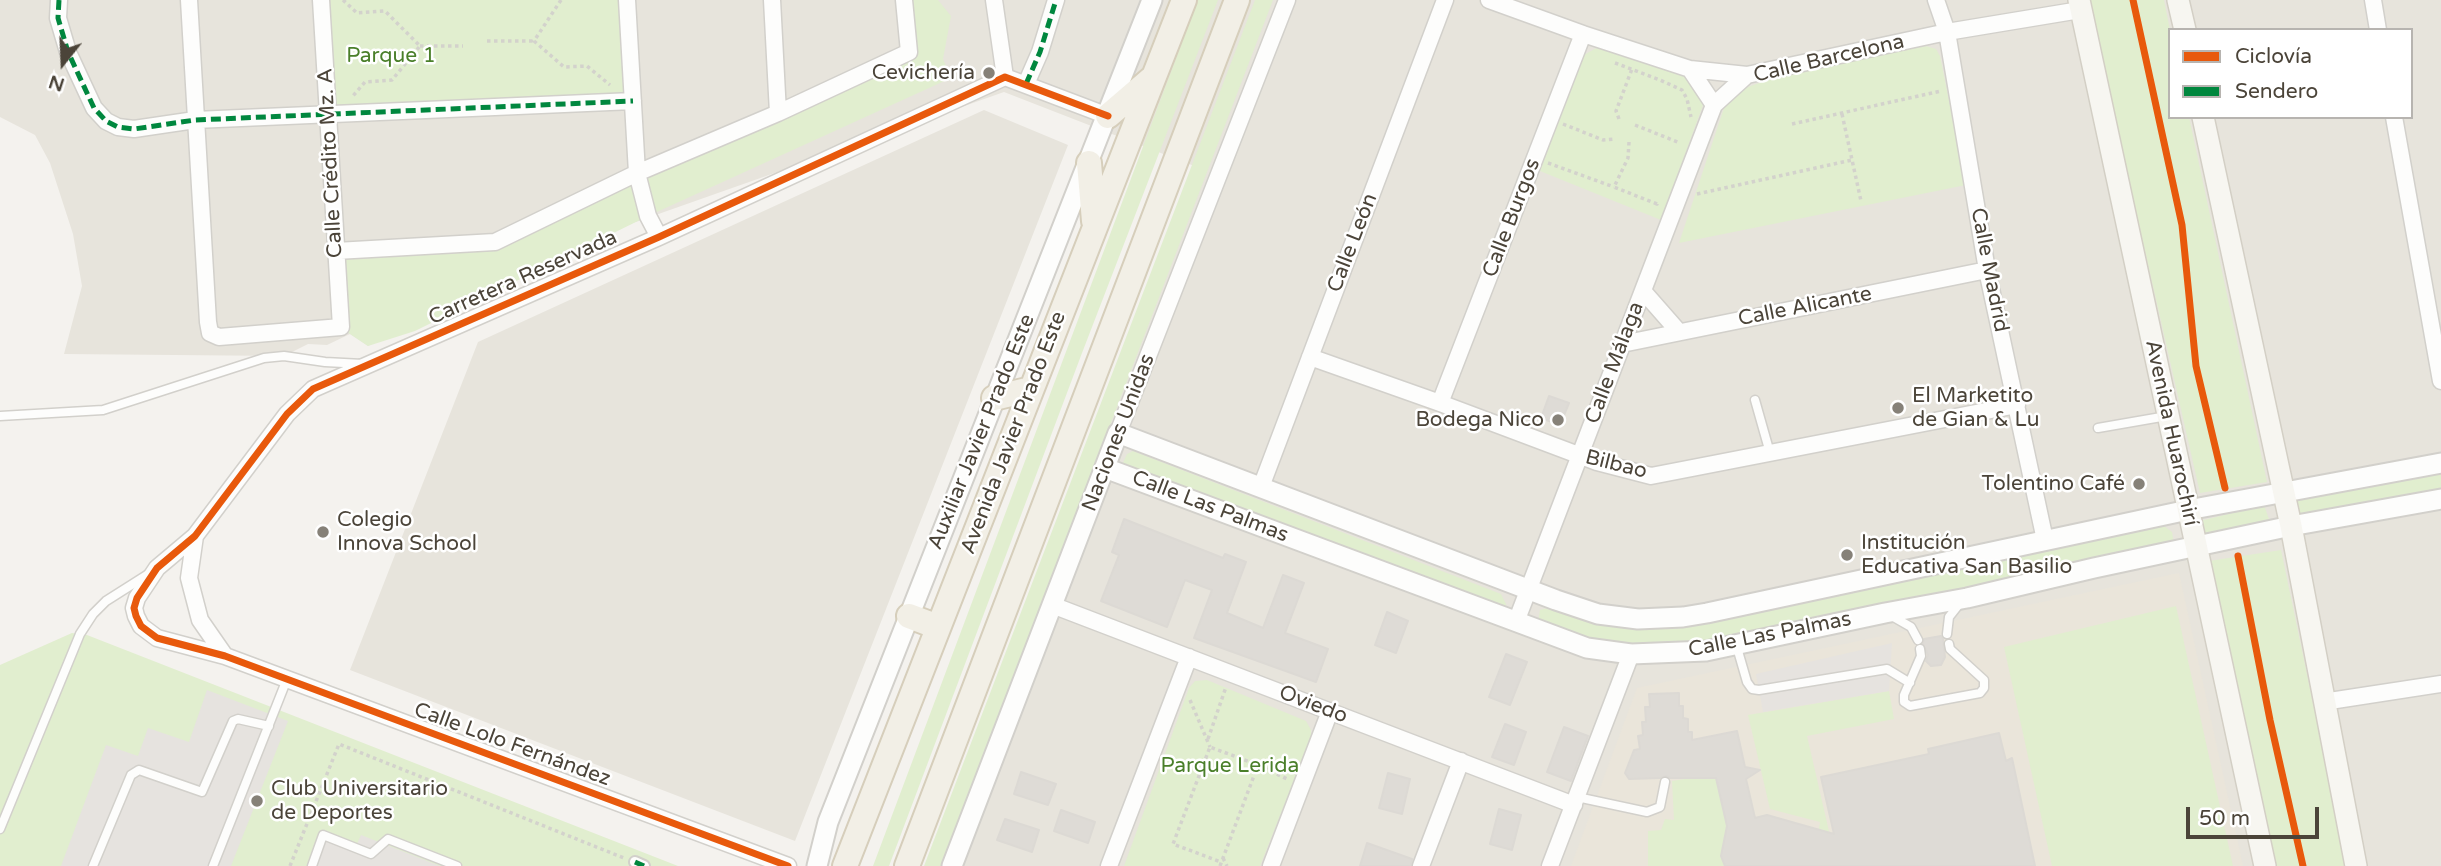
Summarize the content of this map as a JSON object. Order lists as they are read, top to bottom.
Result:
{
  "streets": {
    "main road": ["Avenida Javier Prado Este", "Avenida Huarochirí"],
    "street": [
      "Calle Barcelona",
      "Calle Crédito Mz. A",
      "Calle Burgos",
      "Calle León",
      "Calle Madrid",
      "Carretera Reservada",
      "Calle Alicante",
      "Calle Málaga",
      "Auxiliar Javier Prado Este",
      "Naciones Unidas",
      "Bilbao",
      "Calle Las Palmas",
      "Oviedo",
      "Calle Lolo Fernández"
    ]
  },
  "crossings": [
    ["Calle Barcelona", "Calle Madrid"],
    ["Calle Barcelona", "Calle Málaga"],
    ["Calle Barcelona", "Avenida Huarochirí"],
    ["Calle Burgos", "Bilbao"],
    ["Calle León", "Bilbao"],
    ["Calle León", "Calle Las Palmas"],
    ["Calle Madrid", "Calle Alicante"],
    ["Calle Madrid", "Bilbao"],
    ["Calle Madrid", "Calle Las Palmas"],
    ["Carretera Reservada", "Calle Lolo Fernández"],
    ["Calle Alicante", "Calle Málaga"],
    ["Calle Málaga", "Bilbao"],
    ["Calle Málaga", "Calle Las Palmas"],
    ["Naciones Unidas", "Calle Las Palmas"],
    ["Naciones Unidas", "Oviedo"],
    ["Avenida Huarochirí", "Calle Las Palmas"]
  ],
  "parks": ["Parque 1", "Parque Lerida"],
  "places": [
    "Cevichería",
    "El Marketito de Gian & Lu",
    "Bodega Nico",
    "Tolentino Café",
    "Colegio Innova School",
    "Institución Educativa San Basilio",
    "Club Universitario de Deportes"
  ],
  "legend": ["Ciclovía", "Sendero"],
  "scale_bar": "50 m",
  "north": "bottom"
}
